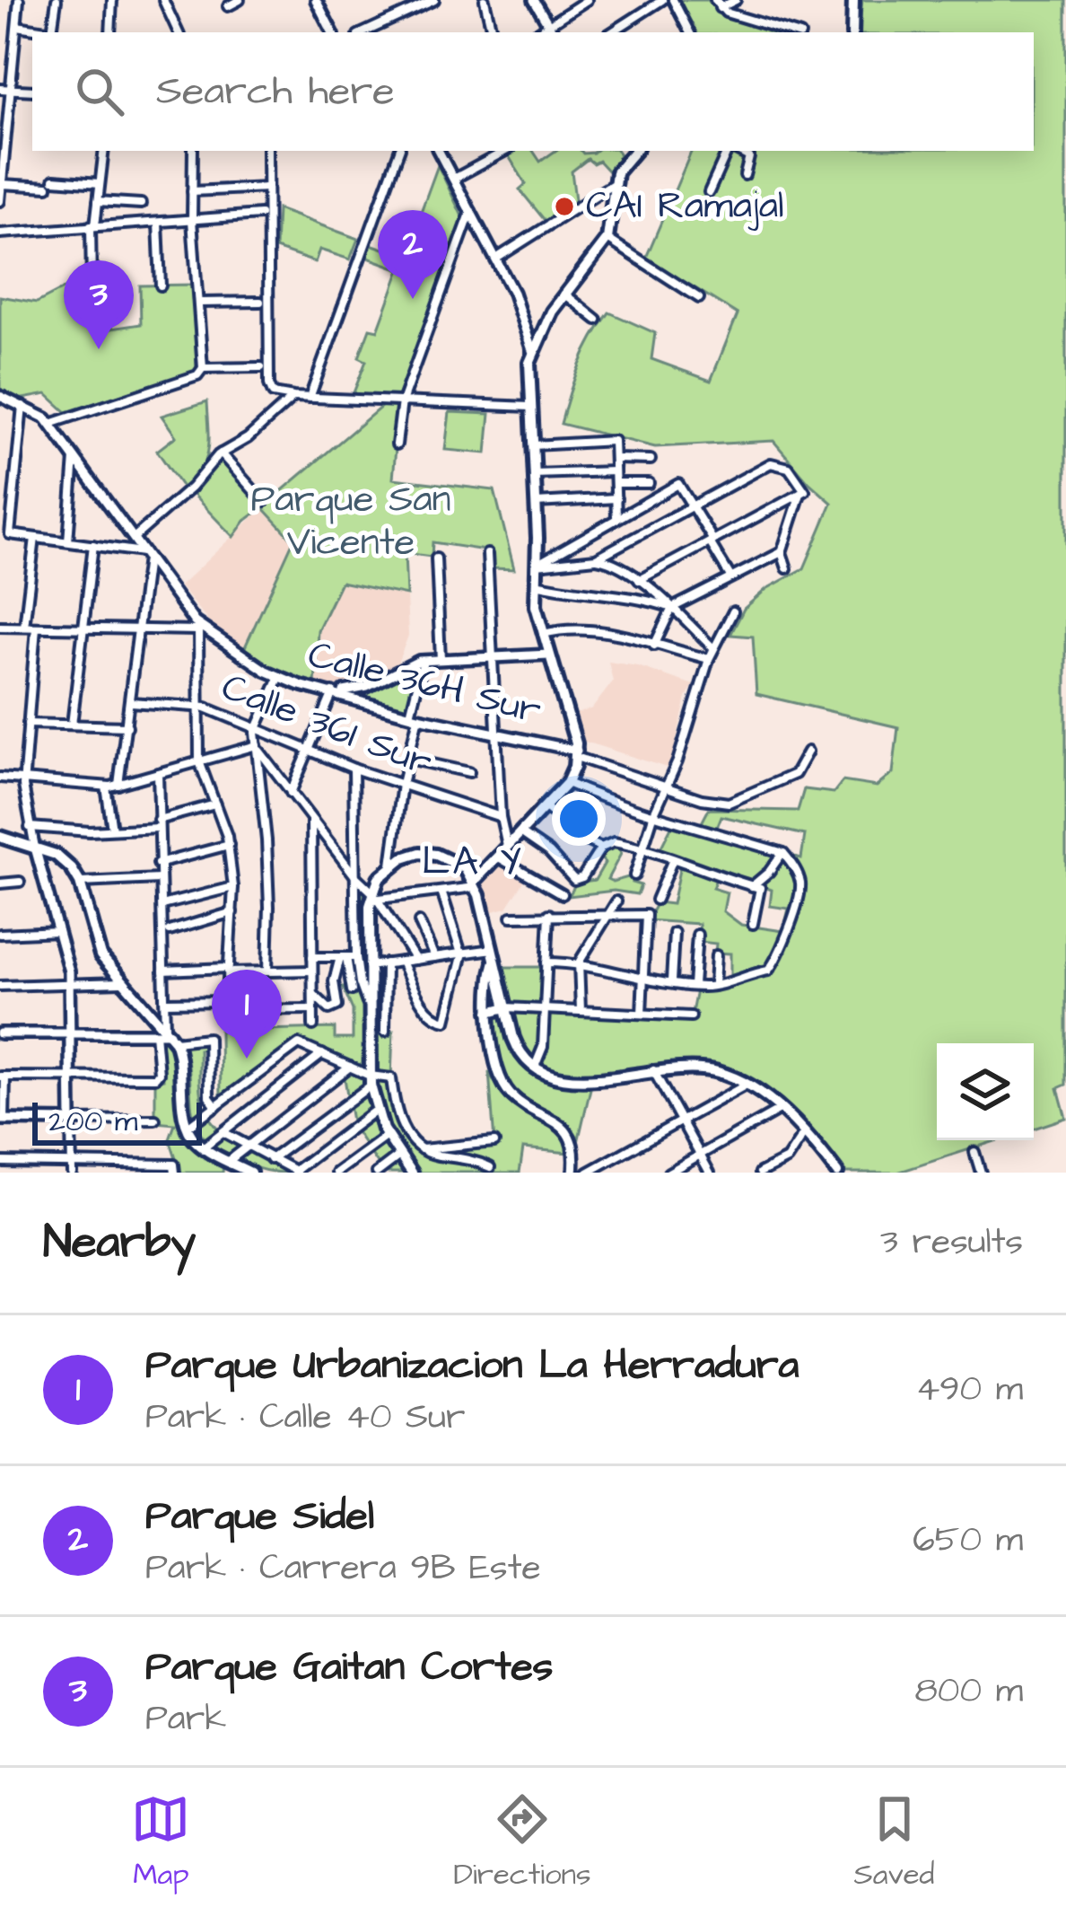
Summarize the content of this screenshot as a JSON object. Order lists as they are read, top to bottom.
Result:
{
  "streets": {
    "street": ["Calle 36H Sur", "Calle 36I Sur"]
  },
  "districts": ["LA Y"],
  "parks": ["Parque San Vicente"],
  "places": ["CAI Ramajal"],
  "scale_bar": "200 m",
  "page": {
    "search": "Search here",
    "pins": ["2", "3", "1"],
    "scale": "200 m",
    "heading": ["Nearby", "3 results"],
    "list": [
      {
        "mark": "1",
        "name": "Parque Urbanizacion La Herradura",
        "note": "Park · Calle 40 Sur",
        "value": "490 m"
      },
      {
        "mark": "2",
        "name": "Parque Sidel",
        "note": "Park · Carrera 9B Este",
        "value": "650 m"
      },
      {
        "mark": "3",
        "name": "Parque Gaitan Cortes",
        "note": "Park",
        "value": "800 m"
      }
    ],
    "nav": ["Map", "Directions", "Saved"]
  }
}
